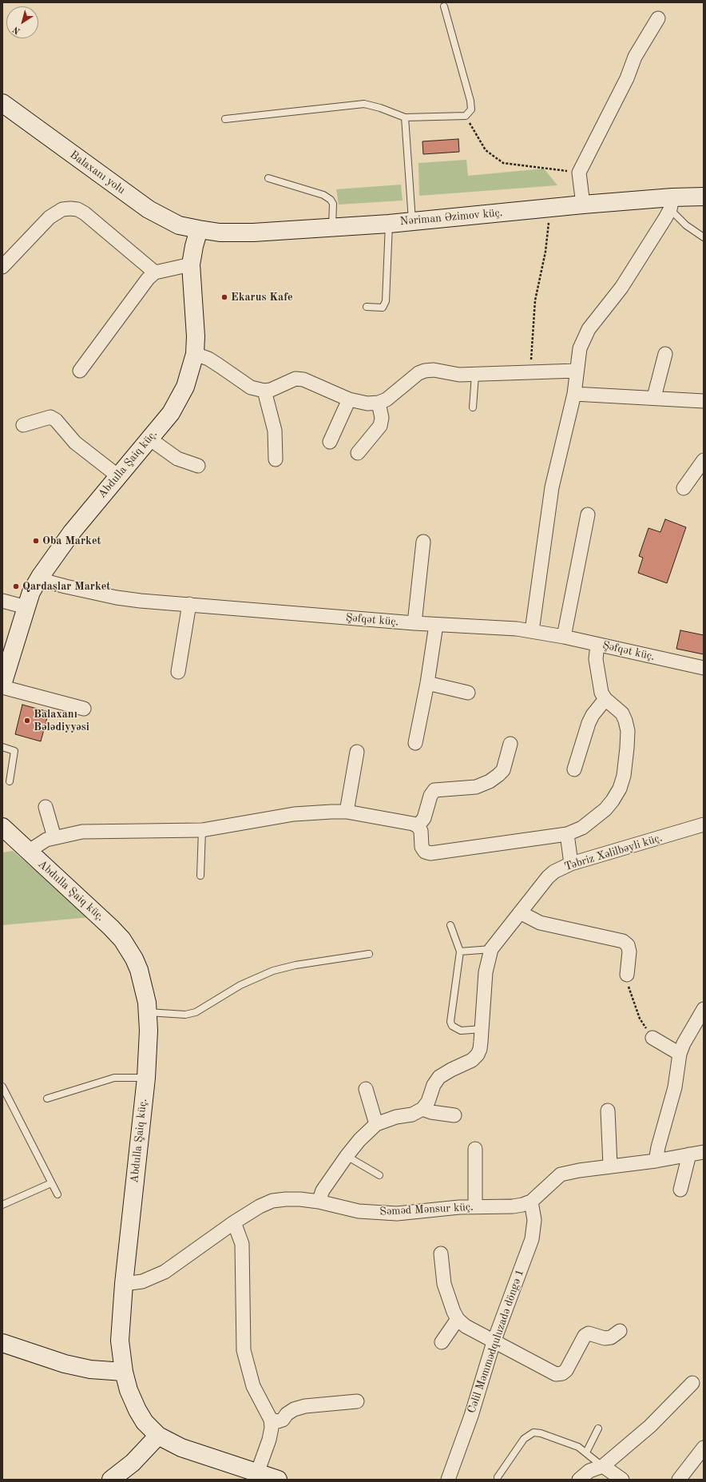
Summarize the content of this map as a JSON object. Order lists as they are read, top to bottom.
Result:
{
  "streets": {
    "street": [
      "Balaxanı yolu",
      "Nəriman Əzimov küç.",
      "Abdulla Şaiq küç.",
      "Şəfqət küç.",
      "Təbriz Xəlilbəyli küç.",
      "Səməd Mənsur küç.",
      "Cəlil Məmmədquluzadə döngə 1"
    ]
  },
  "crossings": [
    ["Balaxanı yolu", "Nəriman Əzimov küç."],
    ["Balaxanı yolu", "Abdulla Şaiq küç."],
    ["Nəriman Əzimov küç.", "Abdulla Şaiq küç."],
    ["Abdulla Şaiq küç.", "Şəfqət küç."],
    ["Abdulla Şaiq küç.", "Səməd Mənsur küç."],
    ["Səməd Mənsur küç.", "Cəlil Məmmədquluzadə döngə 1"]
  ],
  "places": [
    "Ekarus Kafe",
    "Oba Market",
    "Qardaşlar Market",
    "Balaxanı Bələdiyyəsi"
  ],
  "north": "bottom left"
}
